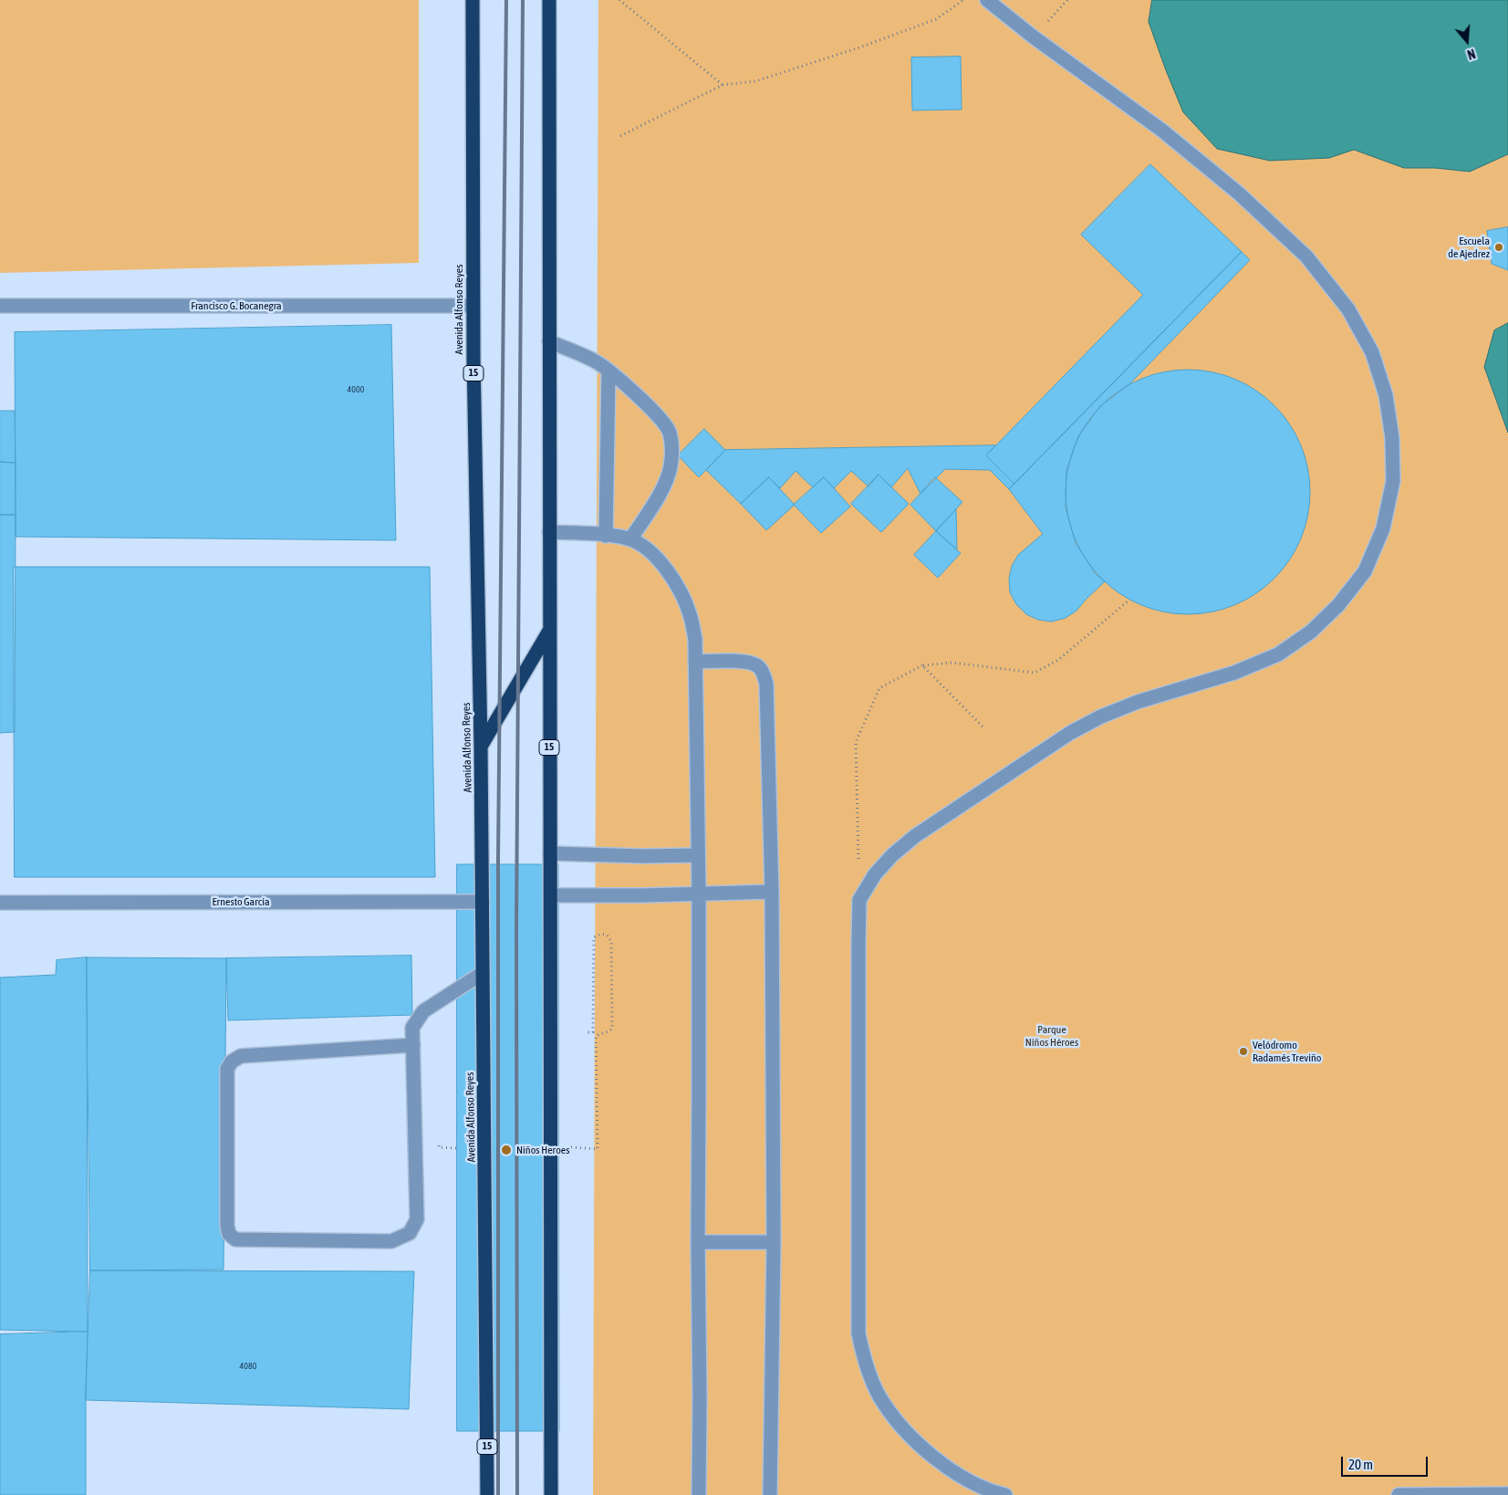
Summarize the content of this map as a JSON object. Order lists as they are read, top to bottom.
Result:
{
  "streets": {
    "highway": ["Avenida Alfonso Reyes", "15"],
    "lane": ["Francisco G. Bocanegra", "Ernesto García"]
  },
  "crossings": [
    ["Francisco G. Bocanegra", "Avenida Alfonso Reyes"],
    ["Avenida Alfonso Reyes", "Ernesto García"]
  ],
  "parks": ["Parque Niños Héroes"],
  "places": ["Escuela de Ajedrez", "Velódromo Radamés Treviño", "Niños Heroes"],
  "house_numbers": ["4000", "4080"],
  "scale_bar": "20 m",
  "north": "bottom"
}
